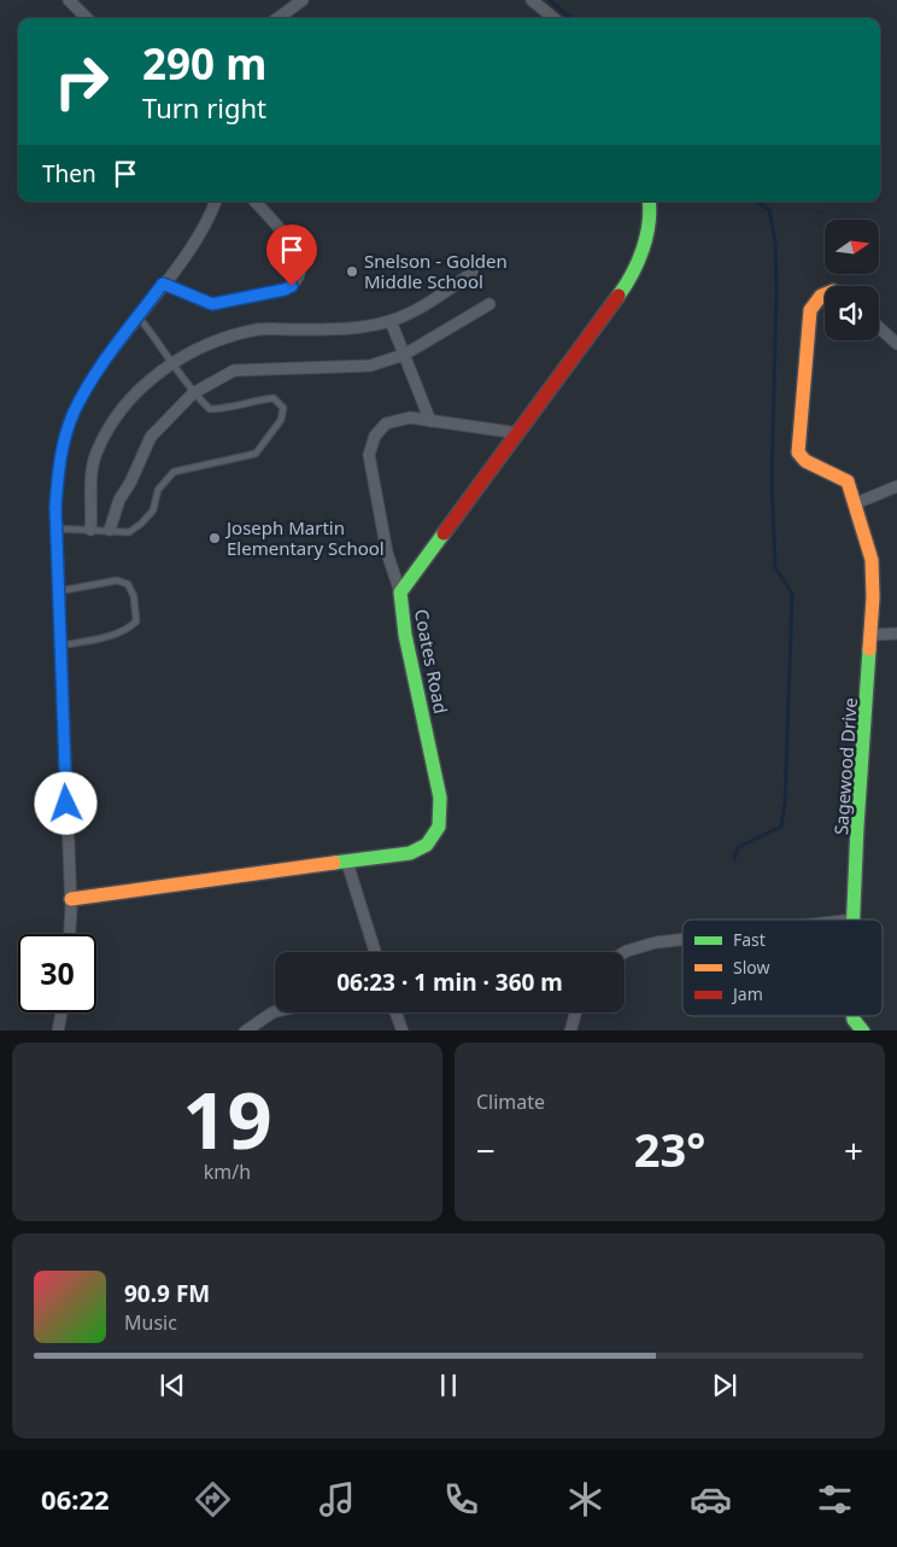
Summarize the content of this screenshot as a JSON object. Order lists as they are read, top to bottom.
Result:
{
  "streets": {
    "street": ["Coates Road", "Sagewood Drive"]
  },
  "places": ["Snelson - Golden Middle School", "Joseph Martin Elementary School"],
  "legend": ["Fast", "Slow", "Jam"],
  "north": "right",
  "page": {
    "turn": ["290 m", "Turn right"],
    "then": "Then",
    "limit": "30",
    "trip": "06:23 · 1 min · 360 m",
    "tile": [
      ["19", "km/h"],
      "Climate"
    ],
    "heat": ["−", "23°", "+"],
    "song": ["90.9 FM", "Music"],
    "tabs": "06:22"
  }
}
